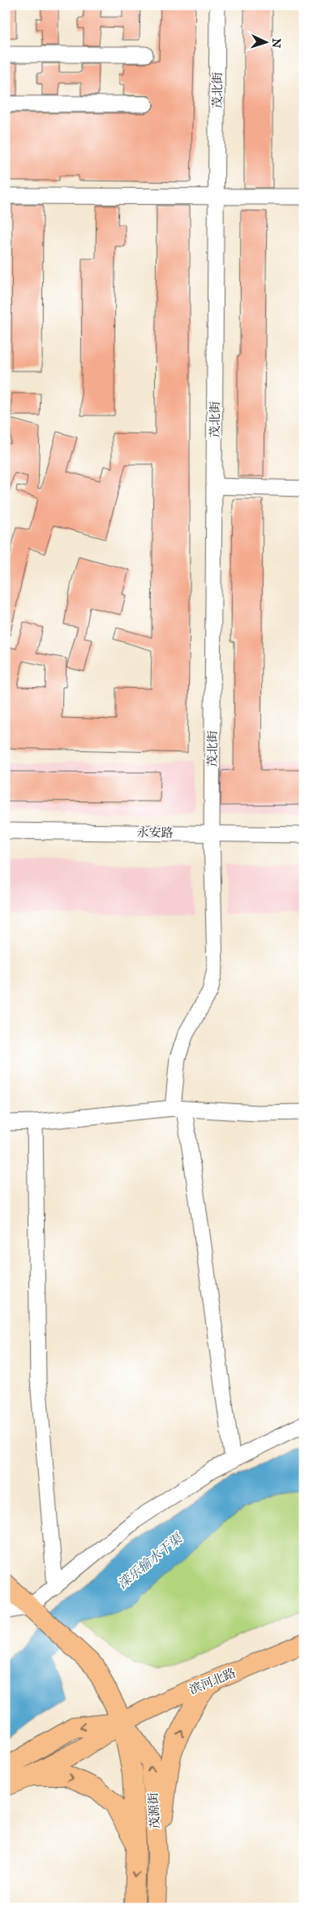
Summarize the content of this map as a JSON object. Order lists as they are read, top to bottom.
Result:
{
  "streets": {
    "main road": ["滨河北路", "茂源街"],
    "street": ["茂北街", "永安路"]
  },
  "crossings": [
    ["茂北街", "永安路"],
    ["滨河北路", "茂源街"]
  ],
  "water": ["滦乐输水干渠"],
  "north": "right"
}
